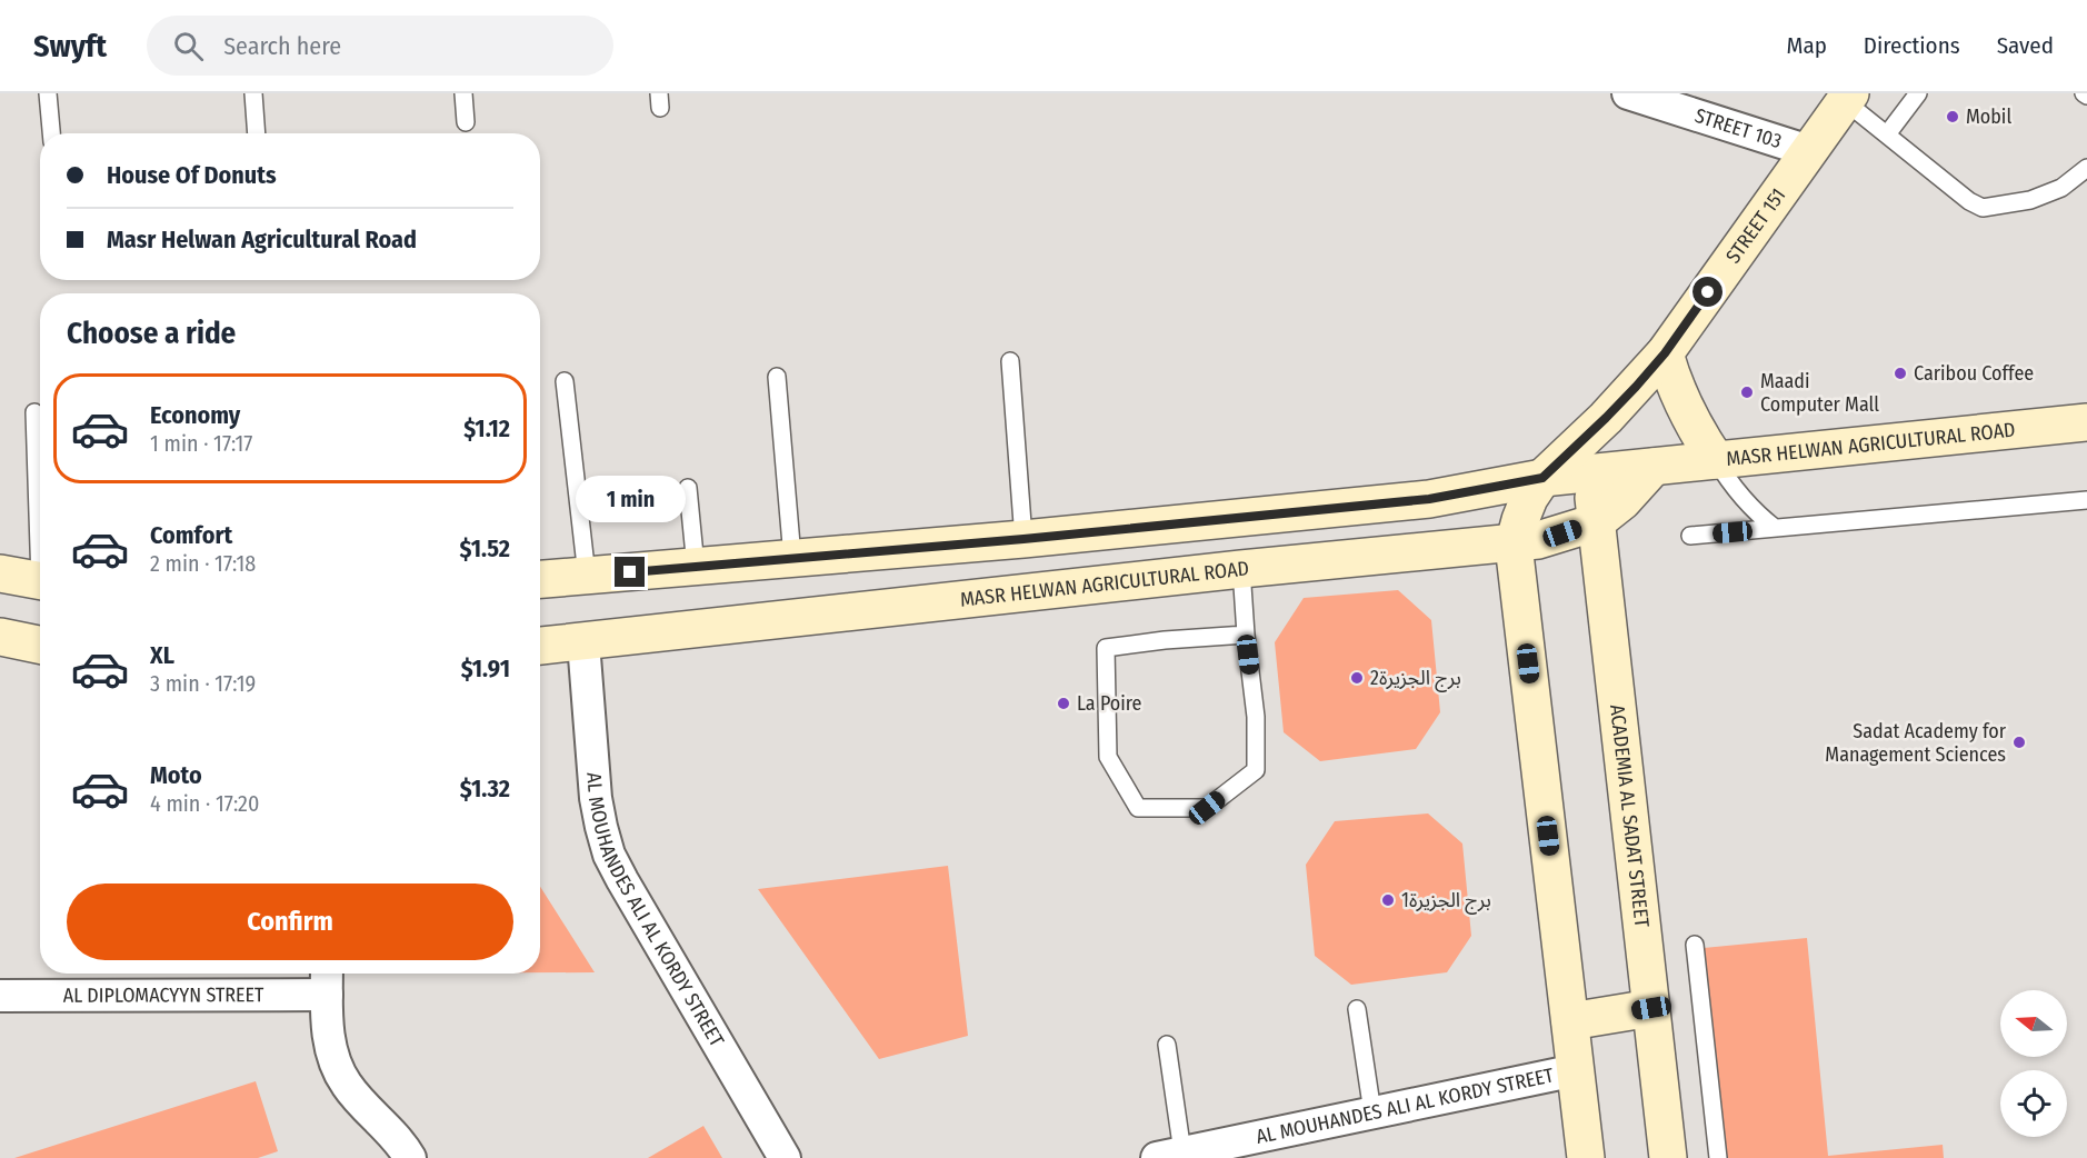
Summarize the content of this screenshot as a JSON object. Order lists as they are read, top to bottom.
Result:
{
  "streets": {
    "main road": ["STREET 151", "MASR HELWAN AGRICULTURAL ROAD", "ACADEMIA AL SADAT STREET"],
    "street": ["STREET 103", "AL MOUHANDES ALI AL KORDY STREET", "AL DIPLOMACYYN STREET"]
  },
  "crossings": [
    ["STREET 103", "STREET 151"],
    ["STREET 151", "MASR HELWAN AGRICULTURAL ROAD"],
    ["MASR HELWAN AGRICULTURAL ROAD", "ACADEMIA AL SADAT STREET"],
    ["MASR HELWAN AGRICULTURAL ROAD", "AL MOUHANDES ALI AL KORDY STREET"]
  ],
  "places": [
    "Mobil",
    "Caribou Coffee",
    "Maadi Computer Mall",
    "برج الجزيرة2",
    "La Poire",
    "Sadat Academy for Management Sciences",
    "برج الجزيرة1"
  ],
  "north": "left",
  "page": {
    "header": "Swyft",
    "search": "Search here",
    "nav": ["Map", "Directions", "Saved"],
    "banner": ["House Of Donuts", "Masr Helwan Agricultural Road"],
    "heading": "Choose a ride",
    "list": [
      {
        "name": "Economy",
        "note": "1 min · 17:17",
        "value": "$1.12"
      },
      {
        "name": "Comfort",
        "note": "2 min · 17:18",
        "value": "$1.52"
      },
      {
        "name": "XL",
        "note": "3 min · 17:19",
        "value": "$1.91"
      },
      {
        "name": "Moto",
        "note": "4 min · 17:20",
        "value": "$1.32"
      }
    ],
    "bubble": "1 min",
    "buttons": "Confirm"
  }
}
